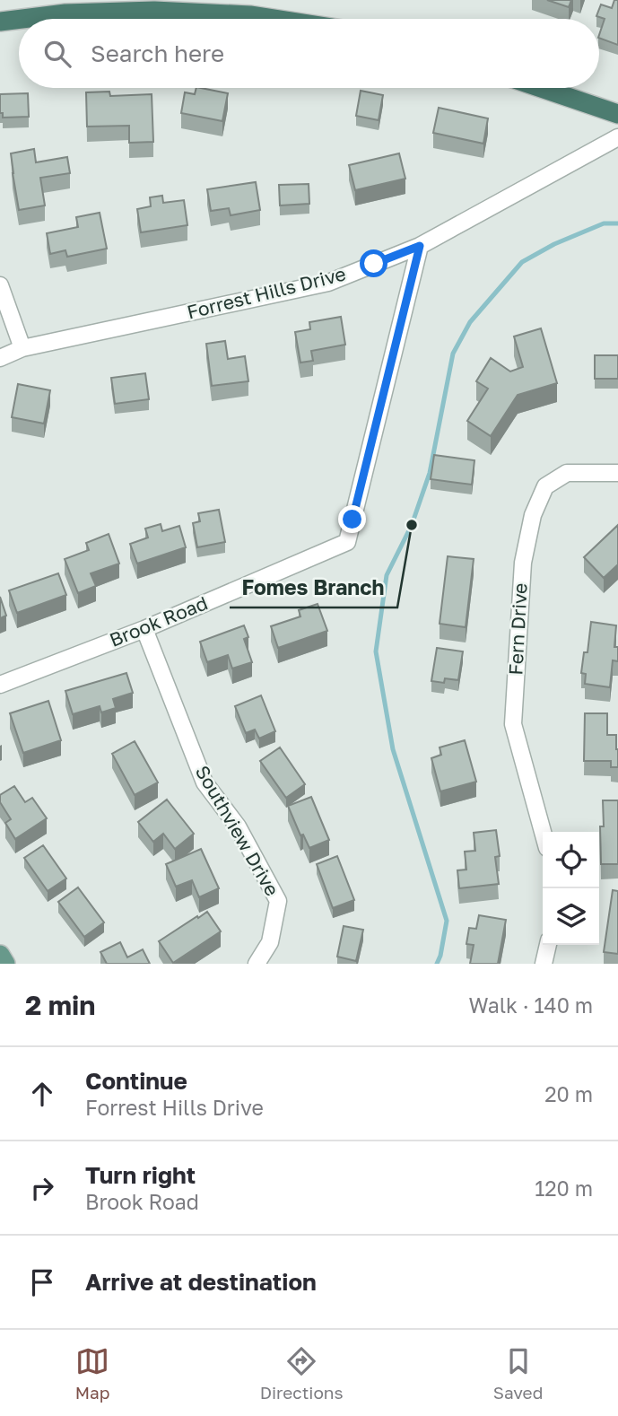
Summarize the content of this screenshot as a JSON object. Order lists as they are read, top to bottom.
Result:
{
  "streets": {
    "street": [
      "Forrest Hills Drive",
      "Brook Road",
      "Fern Drive",
      "Southview Drive"
    ]
  },
  "crossings": [
    ["Forrest Hills Drive", "Brook Road"],
    ["Brook Road", "Southview Drive"]
  ],
  "places": ["Fomes Branch"],
  "page": {
    "search": "Search here",
    "heading": ["2 min", "Walk · 140 m"],
    "list": [
      ["Continue", "Forrest Hills Drive", "20 m"],
      ["Turn right", "Brook Road", "120 m"],
      "Arrive at destination"
    ],
    "nav": ["Map", "Directions", "Saved"]
  }
}
